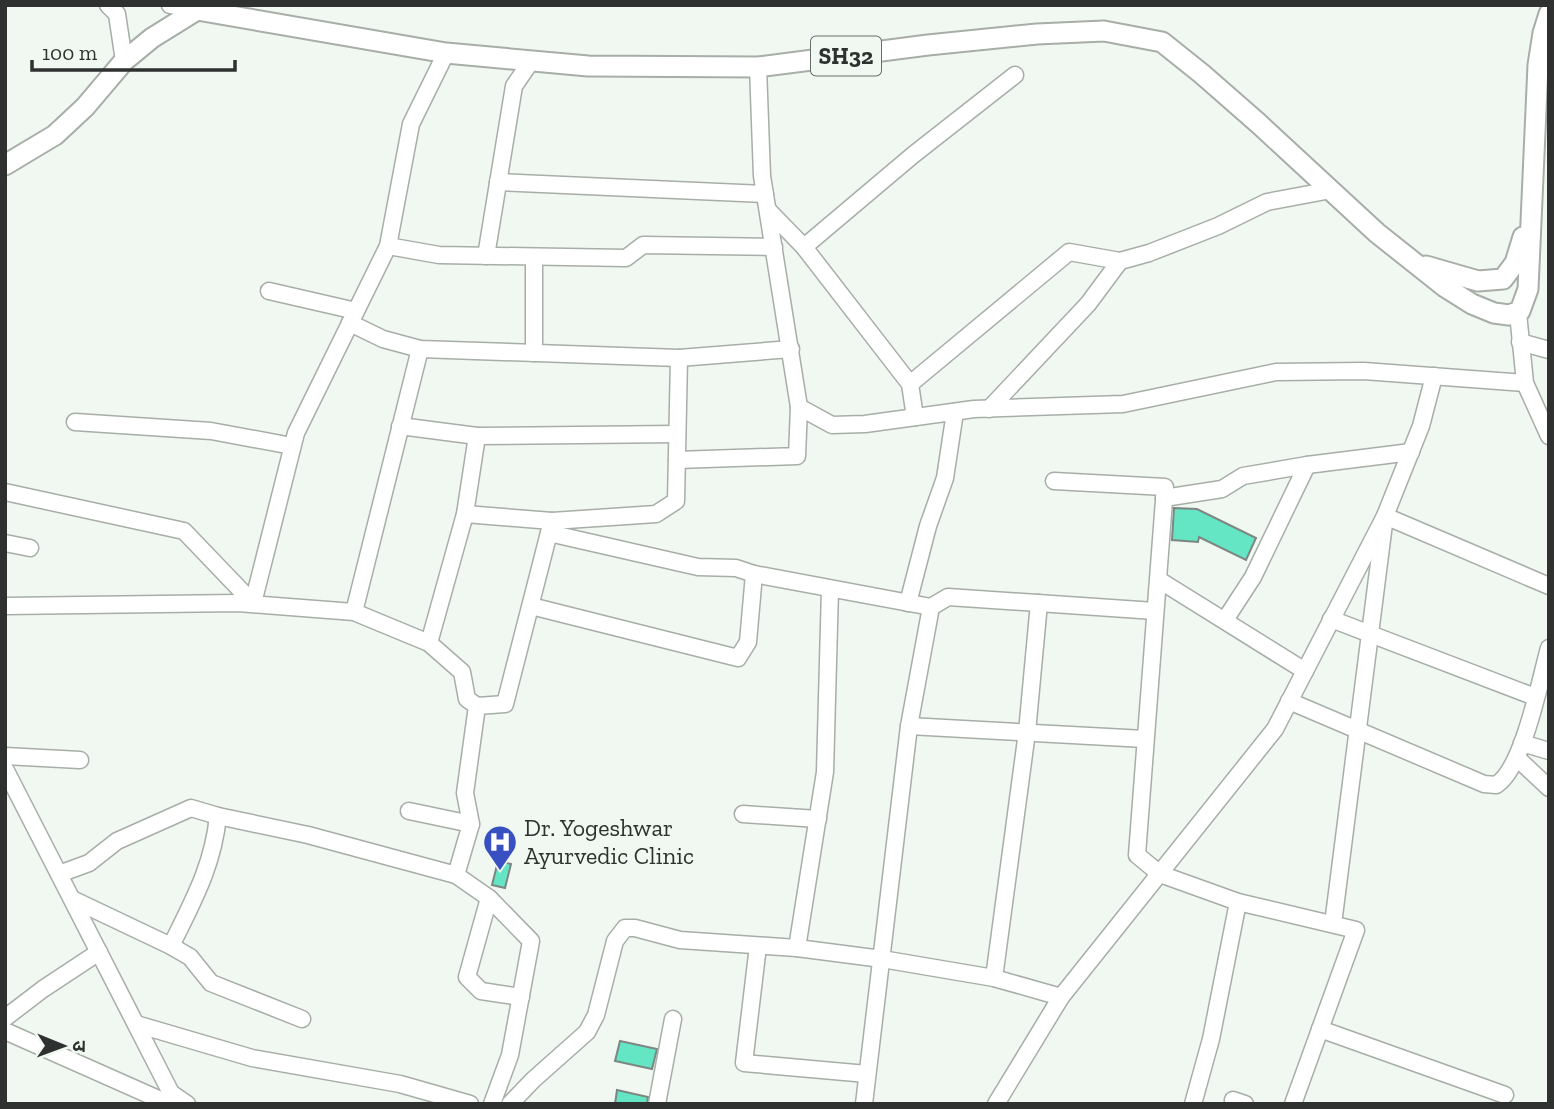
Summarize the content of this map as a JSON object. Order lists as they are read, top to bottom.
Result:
{
  "streets": {
    "main road": ["SH32"]
  },
  "places": {
    "hospital": ["Dr. Yogeshwar Ayurvedic Clinic"]
  },
  "scale_bar": "100 m",
  "north": "right"
}
